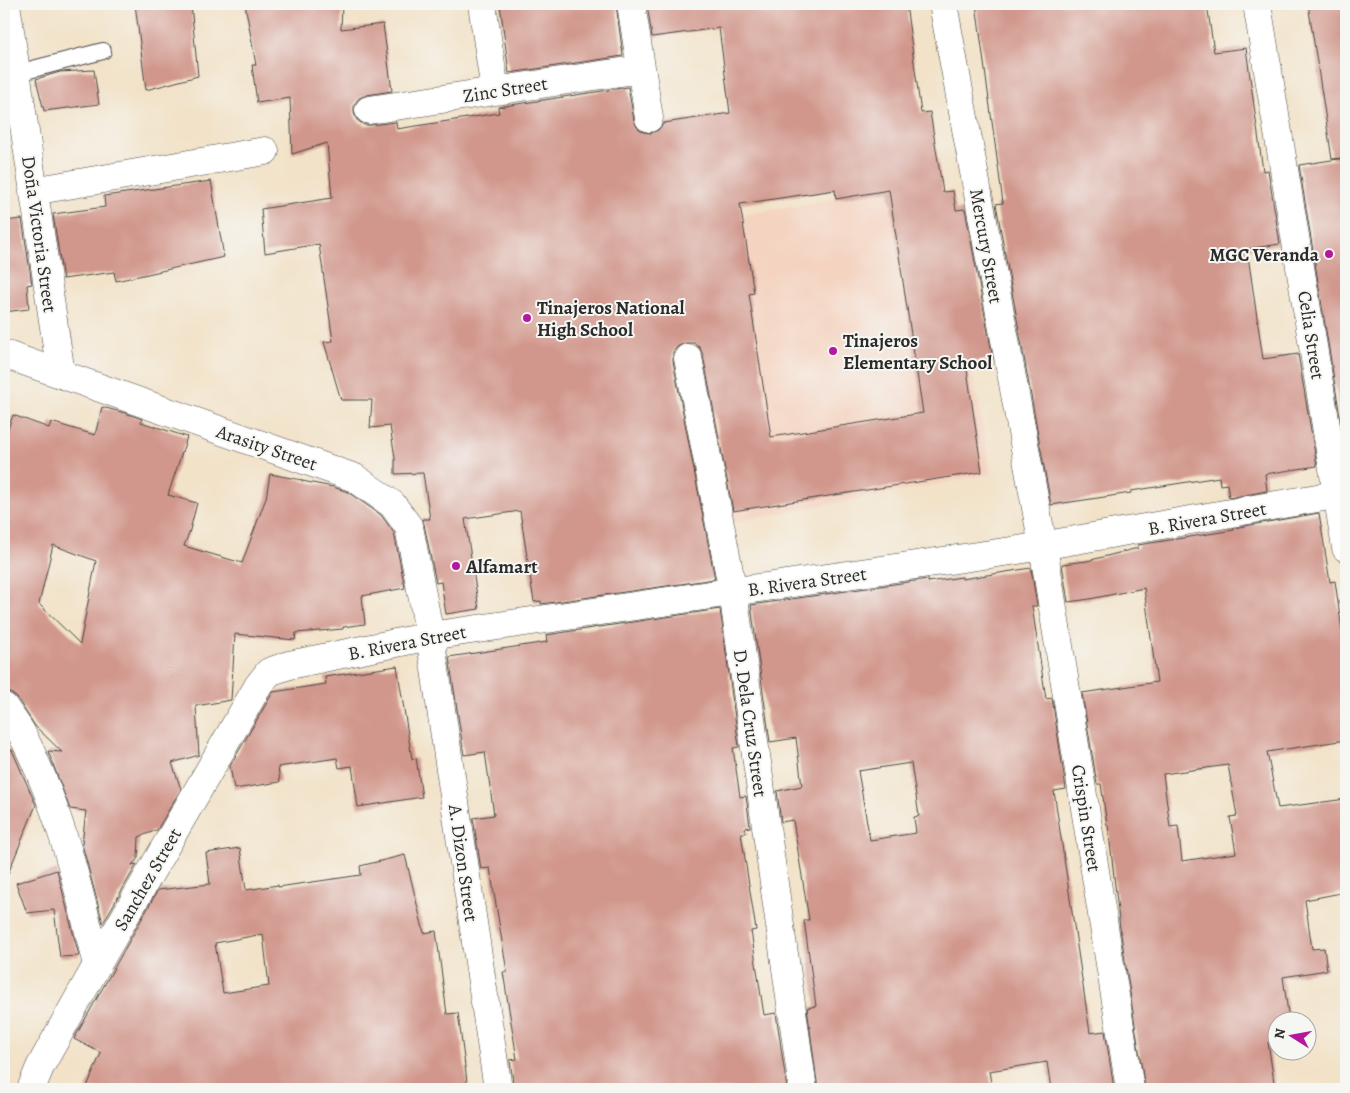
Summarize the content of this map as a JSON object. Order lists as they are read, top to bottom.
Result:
{
  "streets": {
    "street": [
      "Zinc Street",
      "Doña Victoria Street",
      "Mercury Street",
      "Celia Street",
      "Arasity Street",
      "B. Rivera Street",
      "D. Dela Cruz Street",
      "Crispin Street",
      "A. Dizon Street",
      "Sanchez Street"
    ]
  },
  "crossings": [
    ["Doña Victoria Street", "Arasity Street"],
    ["Mercury Street", "B. Rivera Street"],
    ["Mercury Street", "Crispin Street"],
    ["Celia Street", "B. Rivera Street"],
    ["Arasity Street", "B. Rivera Street"],
    ["Arasity Street", "A. Dizon Street"],
    ["B. Rivera Street", "D. Dela Cruz Street"],
    ["B. Rivera Street", "Crispin Street"],
    ["B. Rivera Street", "A. Dizon Street"],
    ["B. Rivera Street", "Sanchez Street"]
  ],
  "places": [
    "MGC Veranda",
    "Tinajeros National High School",
    "Tinajeros Elementary School",
    "Alfamart"
  ],
  "north": "left"
}
